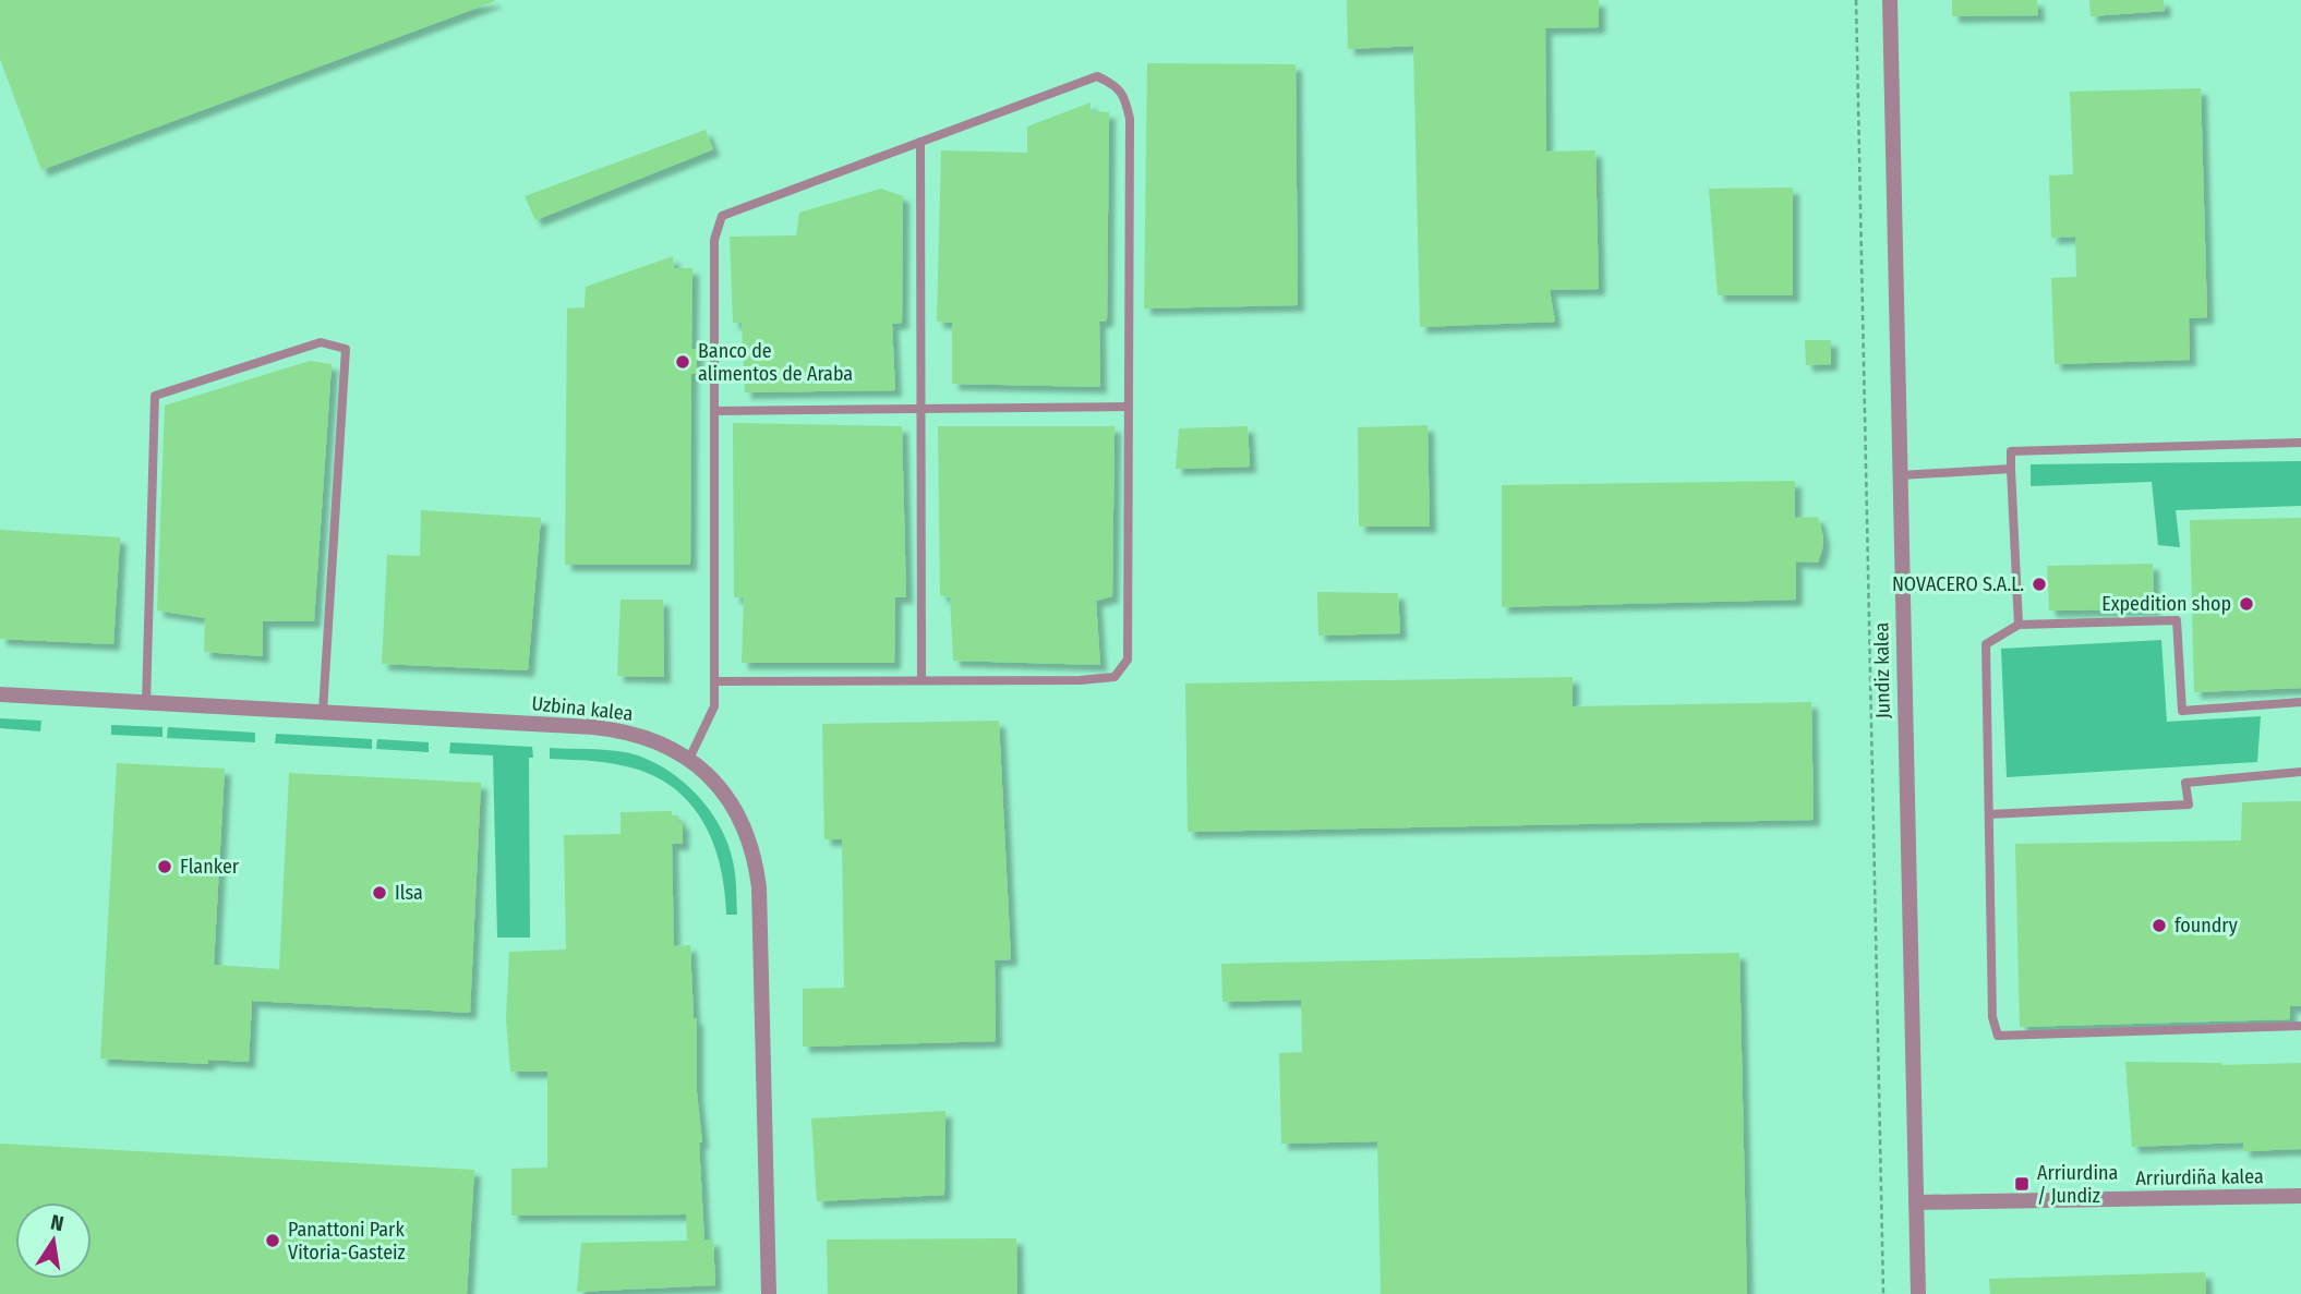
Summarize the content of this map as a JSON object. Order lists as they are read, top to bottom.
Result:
{
  "streets": {
    "street": ["Jundiz kalea", "Uzbina kalea", "Arriurdiña kalea"]
  },
  "crossings": [
    ["Jundiz kalea", "Arriurdiña kalea"]
  ],
  "places": {
    "other": [
      "Banco de alimentos de Araba",
      "NOVACERO S.A.L.",
      "Expedition shop",
      "Flanker",
      "Ilsa",
      "foundry",
      "Panattoni Park Vitoria-Gasteiz"
    ],
    "transit": ["Arriurdina / Jundiz"]
  },
  "north": "top"
}
